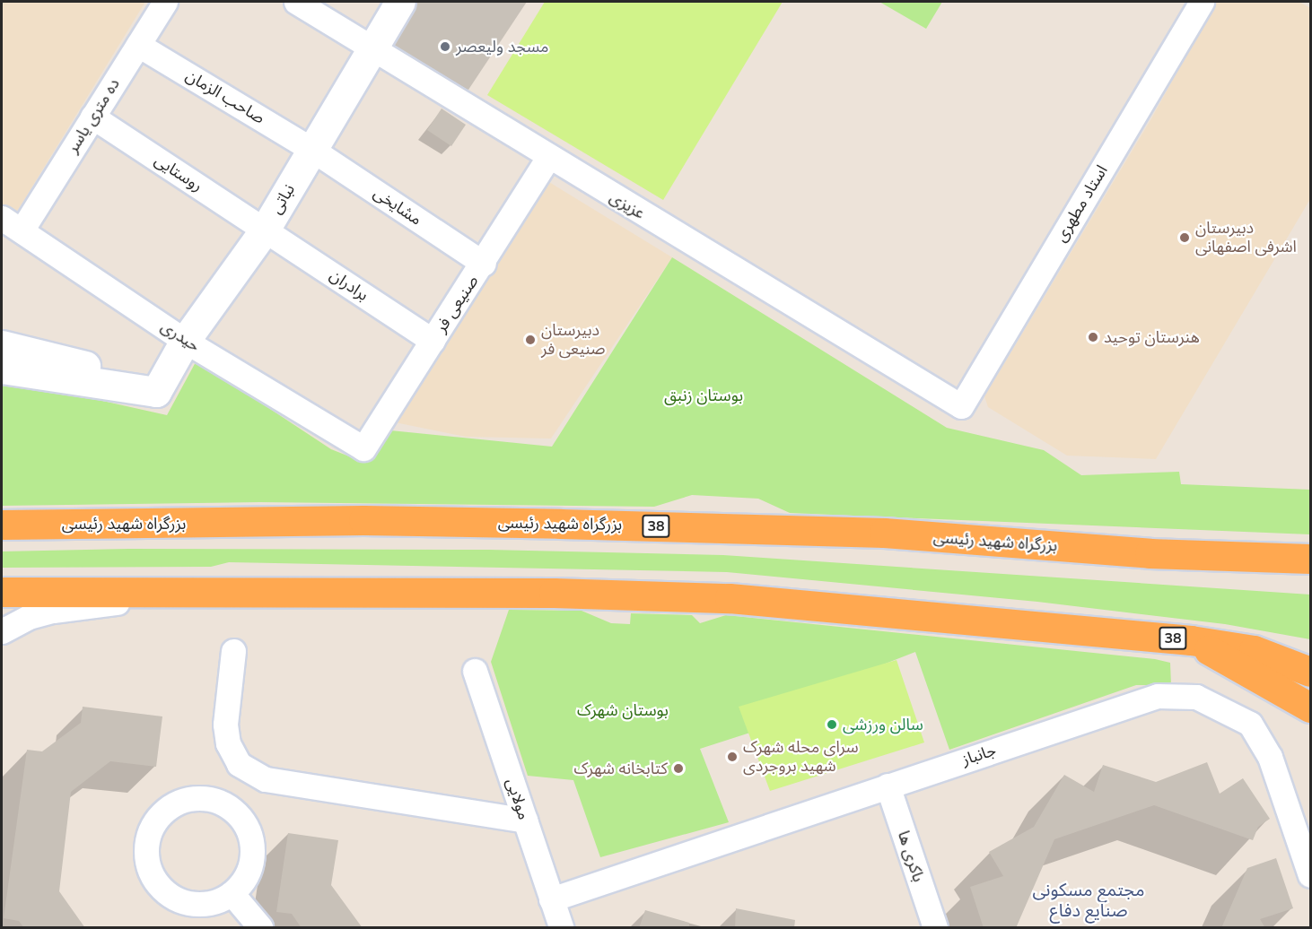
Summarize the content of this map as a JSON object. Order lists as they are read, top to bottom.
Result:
{
  "streets": {
    "highway": ["بزرگراه شهید رئیسی", "38"],
    "main road": ["نباتی"],
    "street": [
      "صاحب الزمان",
      "ده متری یاسر",
      "روستایی",
      "استاد مطهری",
      "عزیزی",
      "مشایخی",
      "برادران",
      "صنیعی فر",
      "حیدری",
      "جانباز",
      "مولايی",
      "باکری ها"
    ]
  },
  "crossings": [
    ["صاحب الزمان", "ده متری یاسر"],
    ["صاحب الزمان", "نباتی"],
    ["صاحب الزمان", "مشایخی"],
    ["ده متری یاسر", "روستایی"],
    ["ده متری یاسر", "حیدری"],
    ["روستایی", "نباتی"],
    ["روستایی", "برادران"],
    ["نباتی", "عزیزی"],
    ["نباتی", "مشایخی"],
    ["نباتی", "برادران"],
    ["نباتی", "حیدری"],
    ["استاد مطهری", "عزیزی"],
    ["عزیزی", "صنیعی فر"],
    ["مشایخی", "صنیعی فر"],
    ["برادران", "صنیعی فر"],
    ["صنیعی فر", "حیدری"],
    ["جانباز", "مولايی"],
    ["جانباز", "باکری ها"]
  ],
  "districts": ["مجتمع مسکونی صنایع دفاع"],
  "parks": ["بوستان زنبق", "بوستان شهرک"],
  "places": [
    "مسجد ولیعصر",
    "دبیرستان اشرفی اصفهانی",
    "هنرستان توحید",
    "دبیرستان صنیعی فر",
    "سالن ورزشی",
    "سرای محله شهرک شهید بروجردی",
    "کتابخانه شهرک"
  ]
}
